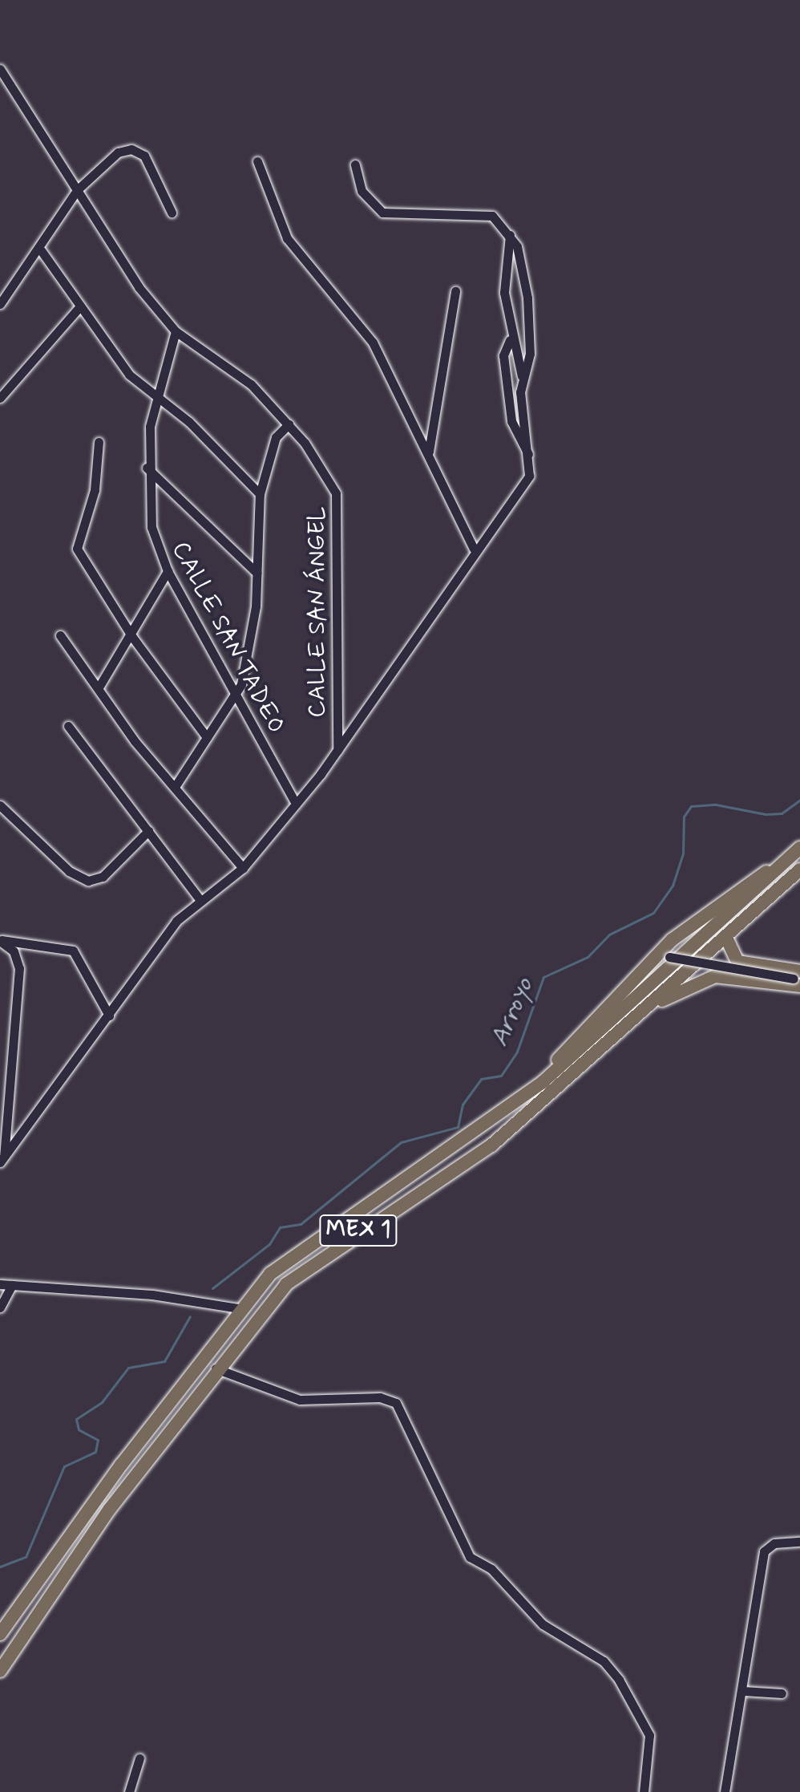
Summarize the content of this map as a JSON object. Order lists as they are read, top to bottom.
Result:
{
  "streets": {
    "highway": ["MEX 1"],
    "street": ["CALLE SAN ÁNGEL", "CALLE SAN TADEO"]
  },
  "crossings": [
    ["CALLE SAN ÁNGEL", "CALLE SAN TADEO"]
  ],
  "water": ["Arroyo"]
}
